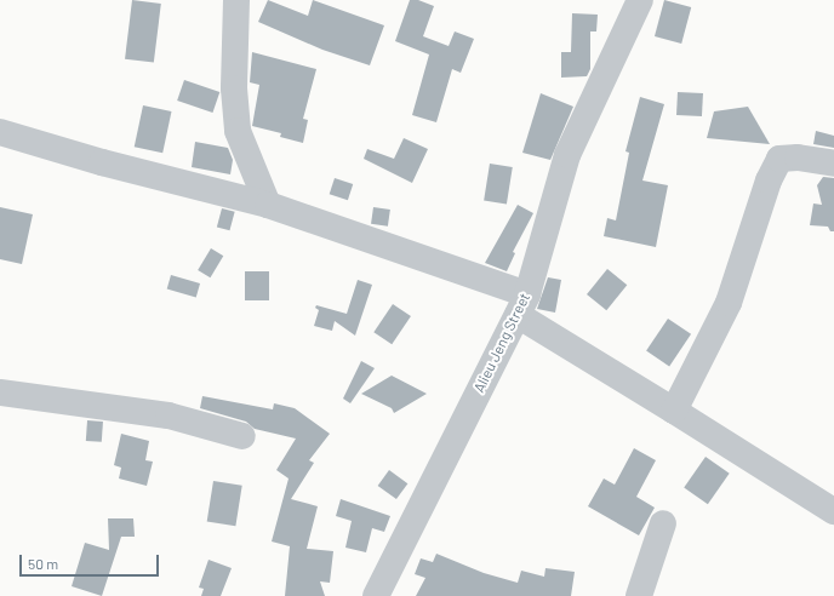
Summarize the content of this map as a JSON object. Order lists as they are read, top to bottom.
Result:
{
  "streets": {
    "street": ["Alieu Jeng Street"]
  },
  "scale_bar": "50 m"
}
